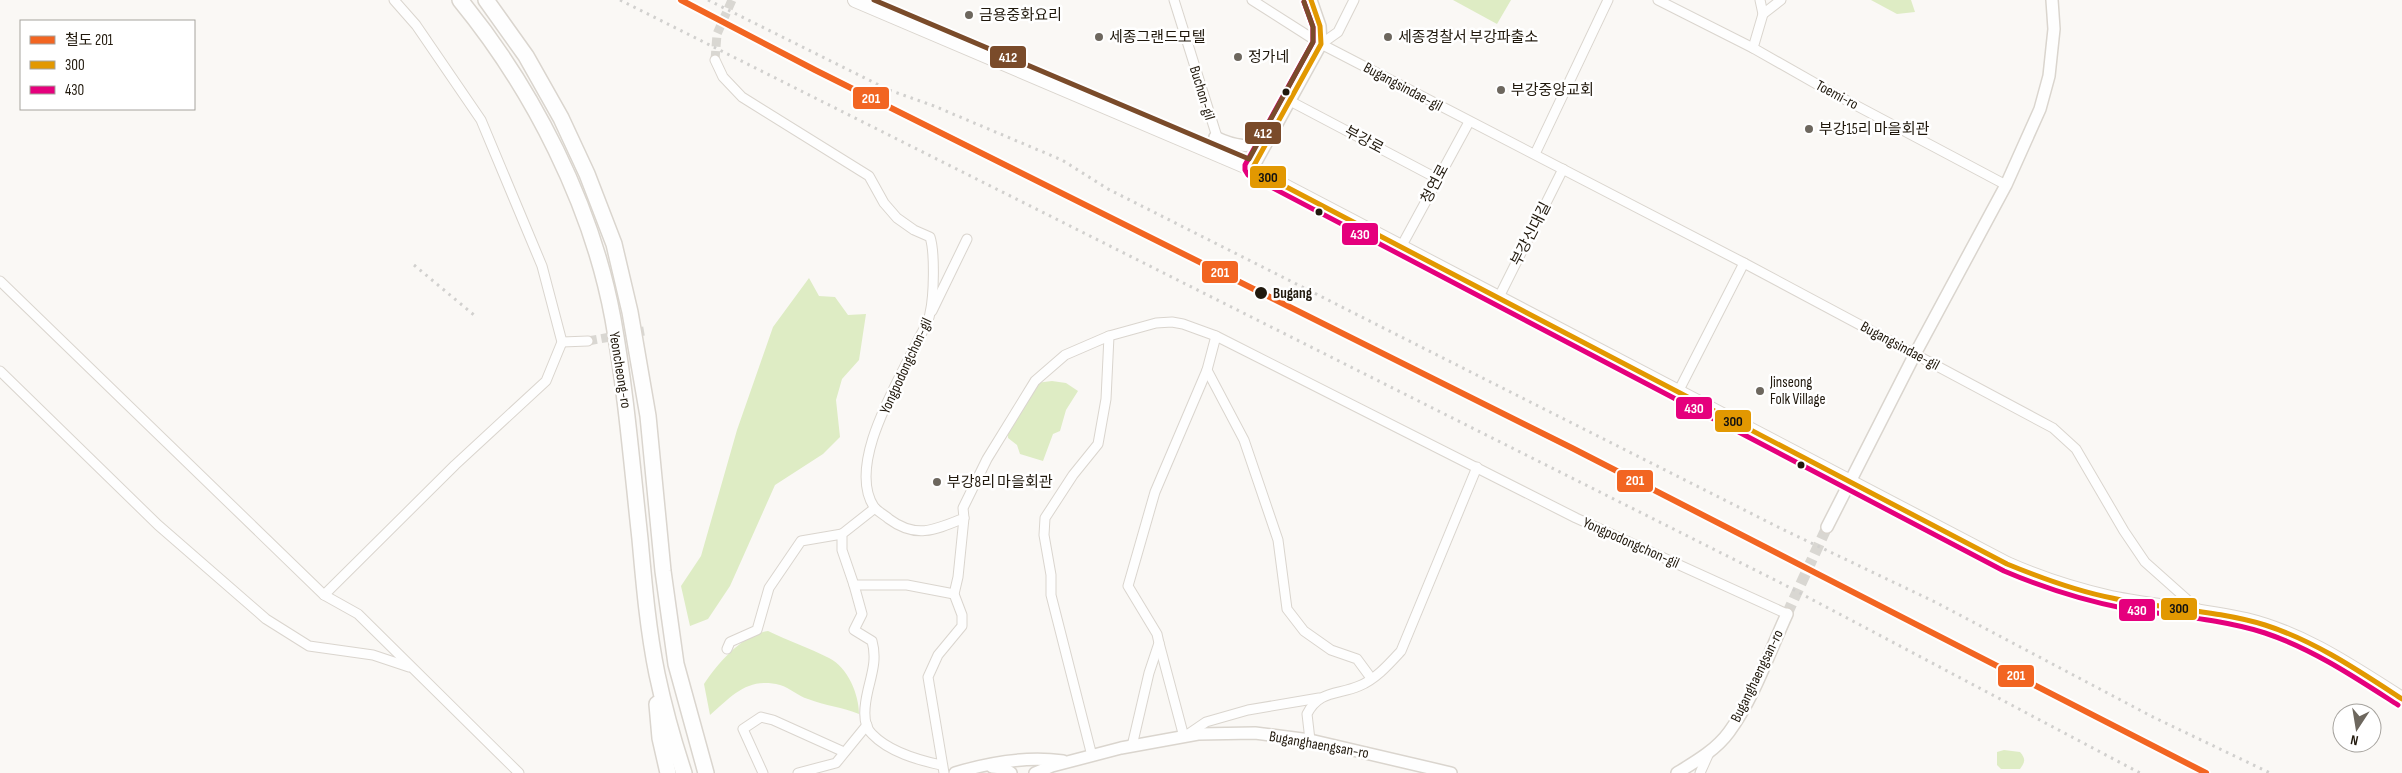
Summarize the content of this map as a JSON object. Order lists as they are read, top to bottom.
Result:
{
  "streets": {
    "highway": ["Yeoncheong-ro"],
    "street": [
      "Bugangsindae-gil",
      "Buchon-gil",
      "Toemi-ro",
      "부강로",
      "청연로",
      "부강신대길",
      "Yongpodongchon-gil",
      "Buganghaengsan-ro"
    ]
  },
  "crossings": [
    ["Bugangsindae-gil", "청연로"],
    ["Bugangsindae-gil", "부강신대길"],
    ["부강로", "청연로"],
    ["Yongpodongchon-gil", "Buganghaengsan-ro"]
  ],
  "places": [
    "금용중화요리",
    "세종그랜드모텔",
    "세종경찰서 부강파출소",
    "정가네",
    "부강중앙교회",
    "부강15리 마을회관",
    "Bugang",
    "Jinseong Folk Village",
    "부강8리 마을회관"
  ],
  "lines": [
    "rail line 201",
    "transit line 300",
    "transit line 412",
    "transit line 430"
  ],
  "legend": ["철도 201", "300", "430"],
  "north": "bottom"
}
